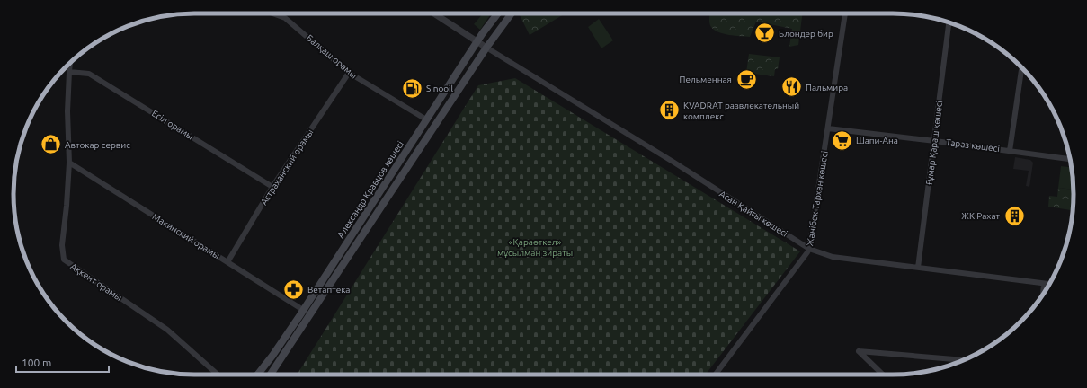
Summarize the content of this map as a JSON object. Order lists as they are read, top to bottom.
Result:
{
  "streets": {
    "main road": ["Александр Кравцов көшесі"],
    "street": [
      "Балқаш орамы",
      "Есіл орамы",
      "Ғұмар Қараш көшесі",
      "Тараз көшесі",
      "Астраханский орамы",
      "Жәнібек Тархан көшесі",
      "Асан Қайғы көшесі",
      "Макинский орамы",
      "Ақкент орамы"
    ]
  },
  "crossings": [
    ["Балқаш орамы", "Астраханский орамы"],
    ["Балқаш орамы", "Александр Кравцов көшесі"],
    ["Есіл орамы", "Астраханский орамы"],
    ["Есіл орамы", "Ақкент орамы"],
    ["Ғұмар Қараш көшесі", "Тараз көшесі"],
    ["Ғұмар Қараш көшесі", "Асан Қайғы көшесі"],
    ["Тараз көшесі", "Жәнібек Тархан көшесі"],
    ["Астраханский орамы", "Макинский орамы"],
    ["Александр Кравцов көшесі", "Асан Қайғы көшесі"],
    ["Александр Кравцов көшесі", "Макинский орамы"],
    ["Жәнібек Тархан көшесі", "Асан Қайғы көшесі"],
    ["Макинский орамы", "Ақкент орамы"]
  ],
  "parks": ["«Қараөткел» мұсылман зираты"],
  "places": {
    "bar": ["Блондер бир"],
    "cafe": ["Пельменная"],
    "restaurant": ["Пальмира"],
    "fuel station": ["Sinooil"],
    "building": ["KVADRAT развлекательный комплекс", "ЖК Рахат"],
    "supermarket": ["Шапи-Ана"],
    "shop": ["Автокар сервис"],
    "pharmacy": ["Ветаптека"]
  },
  "scale_bar": "100 m"
}
